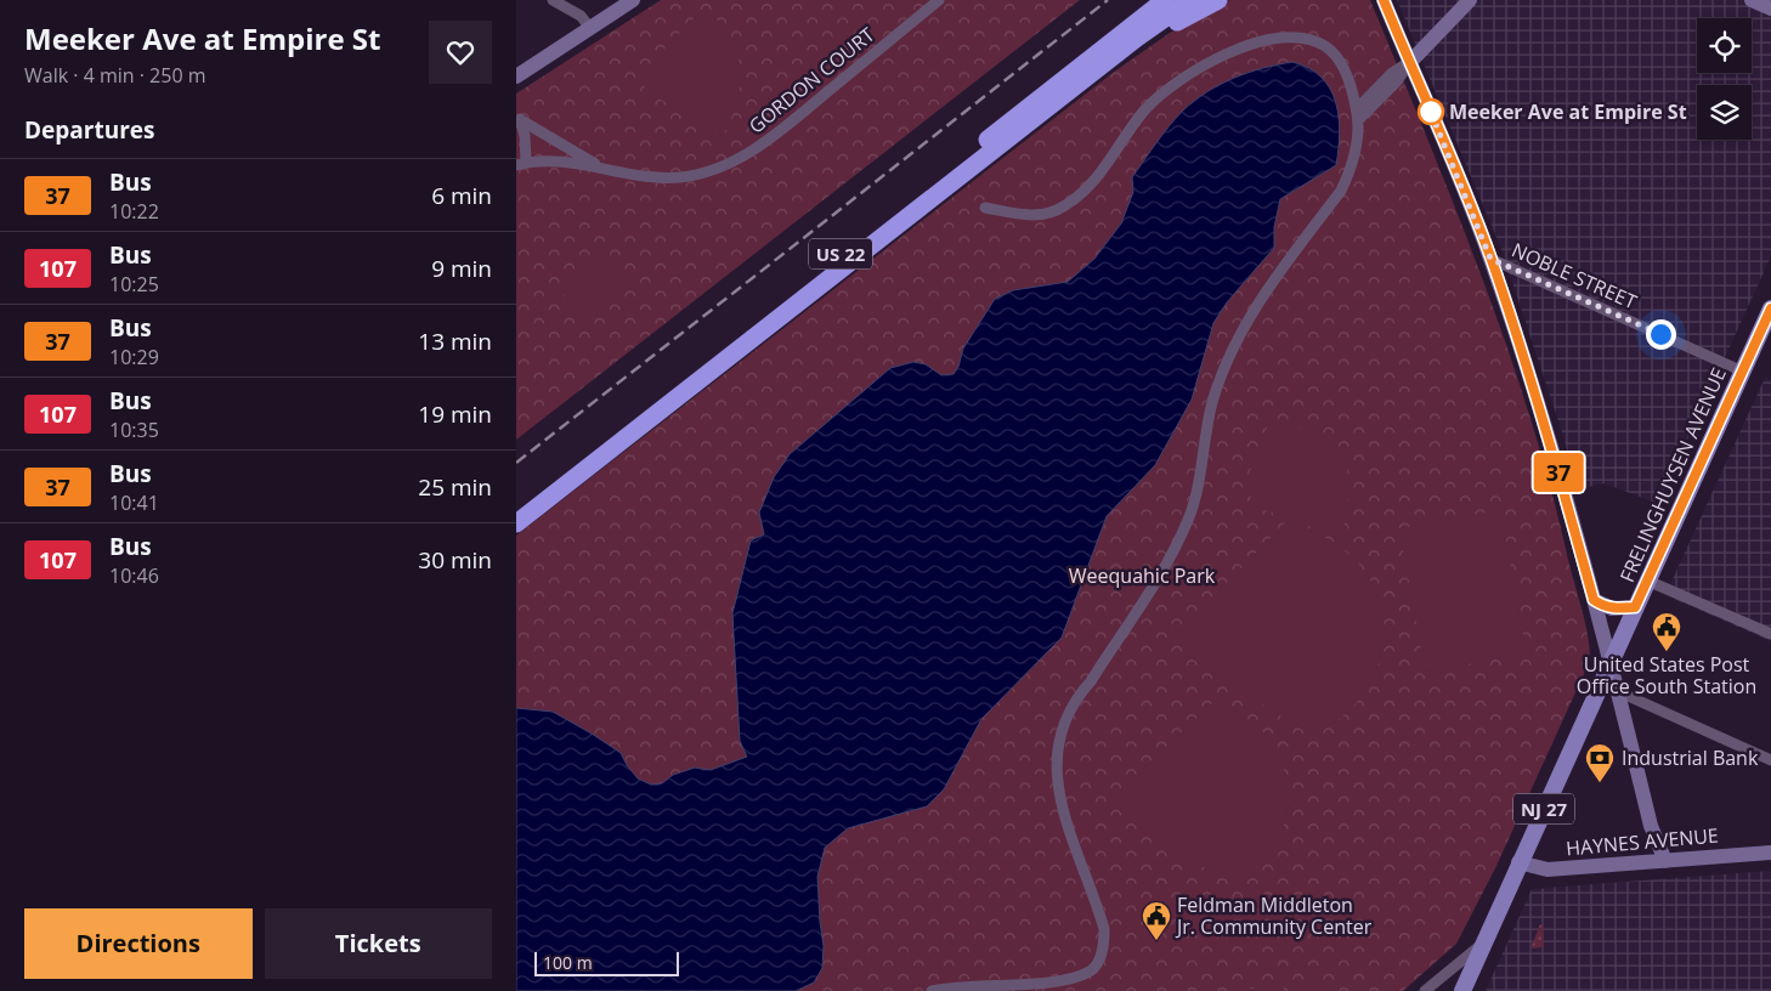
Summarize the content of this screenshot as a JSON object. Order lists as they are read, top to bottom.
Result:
{
  "streets": {
    "highway": ["US 22"],
    "main road": ["FRELINGHUYSEN AVENUE", "NJ 27", "HAYNES AVENUE"],
    "street": ["GORDON COURT", "NOBLE STREET"]
  },
  "crossings": [
    ["NOBLE STREET", "FRELINGHUYSEN AVENUE"],
    ["FRELINGHUYSEN AVENUE", "HAYNES AVENUE"]
  ],
  "parks": ["Weequahic Park"],
  "places": {
    "other": ["Meeker Ave at Empire St"],
    "public building": ["United States Post Office South Station", "Feldman Middleton Jr. Community Center"],
    "bank": ["Industrial Bank"]
  },
  "lines": ["bus line 37"],
  "scale_bar": "100 m",
  "page": {
    "heading": [
      ["Meeker Ave at Empire St", "Walk · 4 min · 250 m"],
      "Departures"
    ],
    "on_map": "37",
    "list": [
      {
        "mark": "37",
        "name": "Bus",
        "note": "10:22",
        "value": "6 min"
      },
      {
        "mark": "107",
        "name": "Bus",
        "note": "10:25",
        "value": "9 min"
      },
      {
        "mark": "37",
        "name": "Bus",
        "note": "10:29",
        "value": "13 min"
      },
      {
        "mark": "107",
        "name": "Bus",
        "note": "10:35",
        "value": "19 min"
      },
      {
        "mark": "37",
        "name": "Bus",
        "note": "10:41",
        "value": "25 min"
      },
      {
        "mark": "107",
        "name": "Bus",
        "note": "10:46",
        "value": "30 min"
      }
    ],
    "buttons": ["Directions", "Tickets"],
    "scale": "100 m"
  }
}
